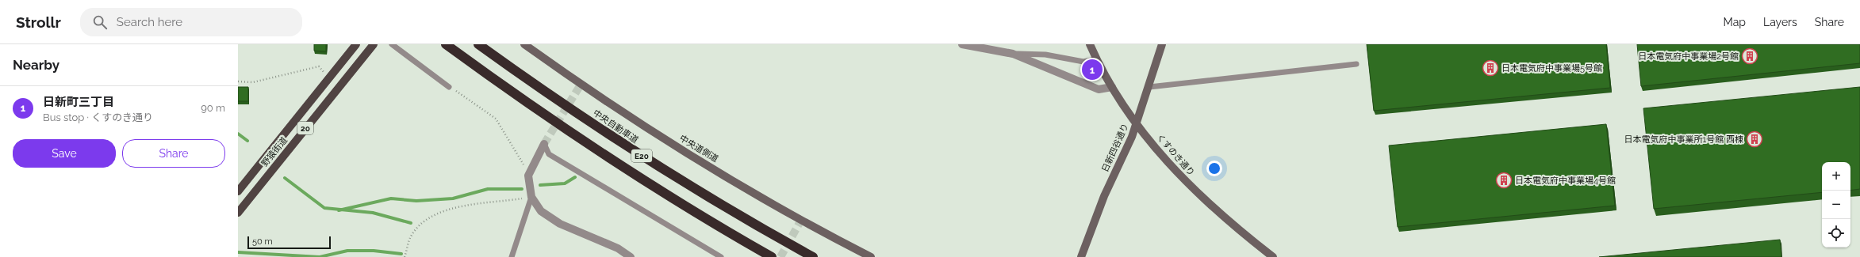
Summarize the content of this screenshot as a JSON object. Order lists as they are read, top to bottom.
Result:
{
  "streets": {
    "highway": ["中央自動車道", "E20"],
    "main road": ["20", "野猿街道"],
    "street": ["日新四谷通り", "中央道側道", "くすのき通り"]
  },
  "crossings": [
    ["日新四谷通り", "くすのき通り"]
  ],
  "places": {
    "building": [
      "日本電気府中事業場2号館",
      "日本電気府中事業場5号館",
      "日本電気府中事業所1号館 西棟",
      "日本電気府中事業場4号館"
    ]
  },
  "scale_bar": "50 m",
  "page": {
    "header": "Strollr",
    "search": "Search here",
    "nav": ["Map", "Layers", "Share"],
    "heading": "Nearby",
    "pins": "1",
    "list": [
      {
        "mark": "1",
        "name": "日新町三丁目",
        "note": "Bus stop · くすのき通り",
        "value": "90 m"
      }
    ],
    "buttons": ["Save", "Share"],
    "map_buttons": ["+", "−"],
    "scale": "50 m"
  }
}
